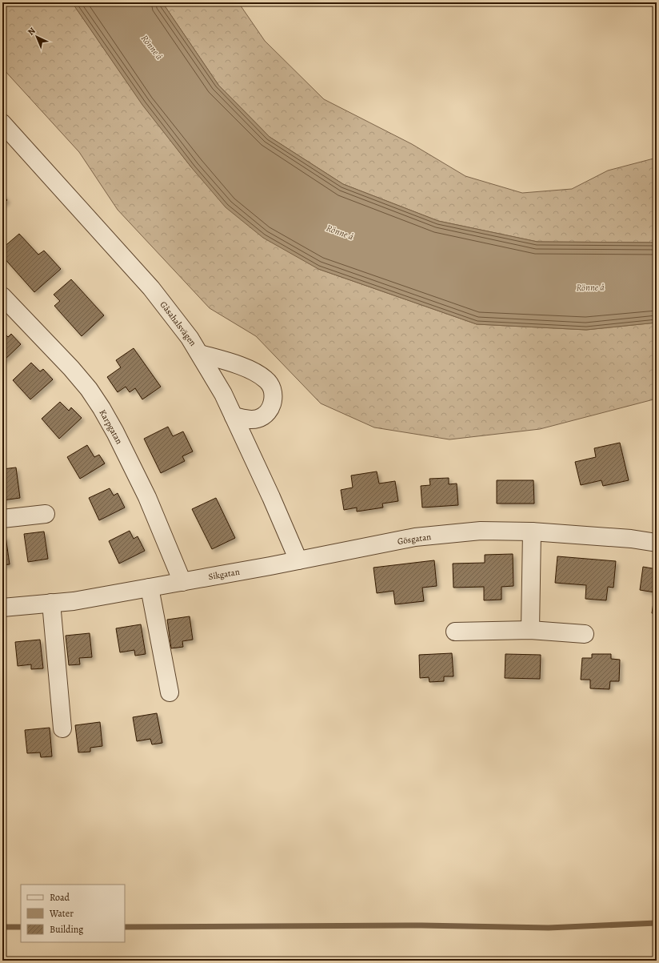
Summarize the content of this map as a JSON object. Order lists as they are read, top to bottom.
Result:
{
  "streets": {
    "street": [
      "Gåsahalsvägen",
      "Karpgatan",
      "Gösgatan",
      "Sikgatan"
    ]
  },
  "crossings": [
    ["Gåsahalsvägen", "Gösgatan"],
    ["Gåsahalsvägen", "Sikgatan"],
    ["Karpgatan", "Sikgatan"],
    ["Gösgatan", "Sikgatan"]
  ],
  "water": ["Rönne å"],
  "legend": ["Road", "Water", "Building"],
  "north": "top left"
}
